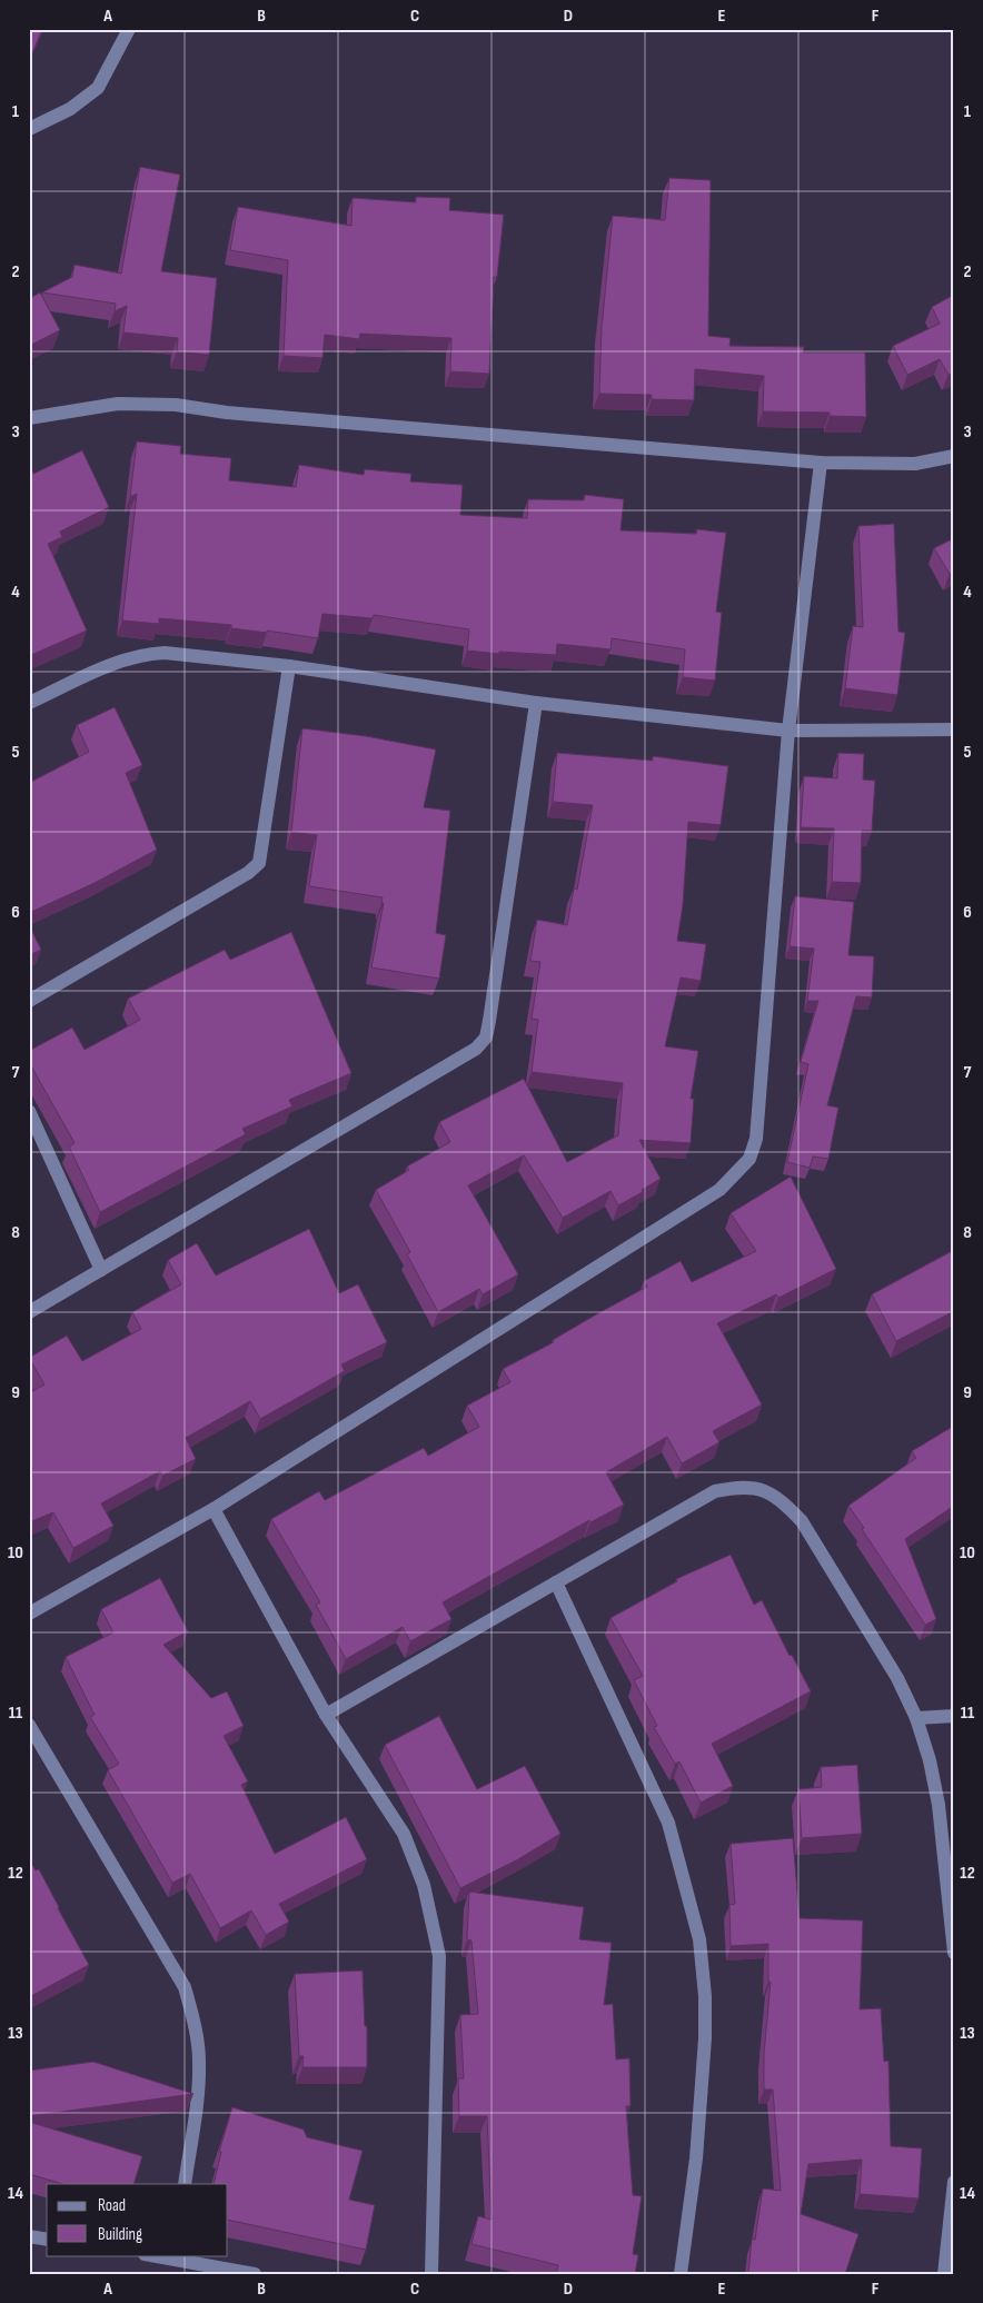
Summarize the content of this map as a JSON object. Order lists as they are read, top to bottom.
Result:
{
  "legend": ["Road", "Building"],
  "grid": {
    "columns": [
      "A",
      "B",
      "C",
      "D",
      "E",
      "F"
    ],
    "rows": [
      "1",
      "2",
      "3",
      "4",
      "5",
      "6",
      "7",
      "8",
      "9",
      "10",
      "11",
      "12",
      "13",
      "14"
    ]
  }
}
